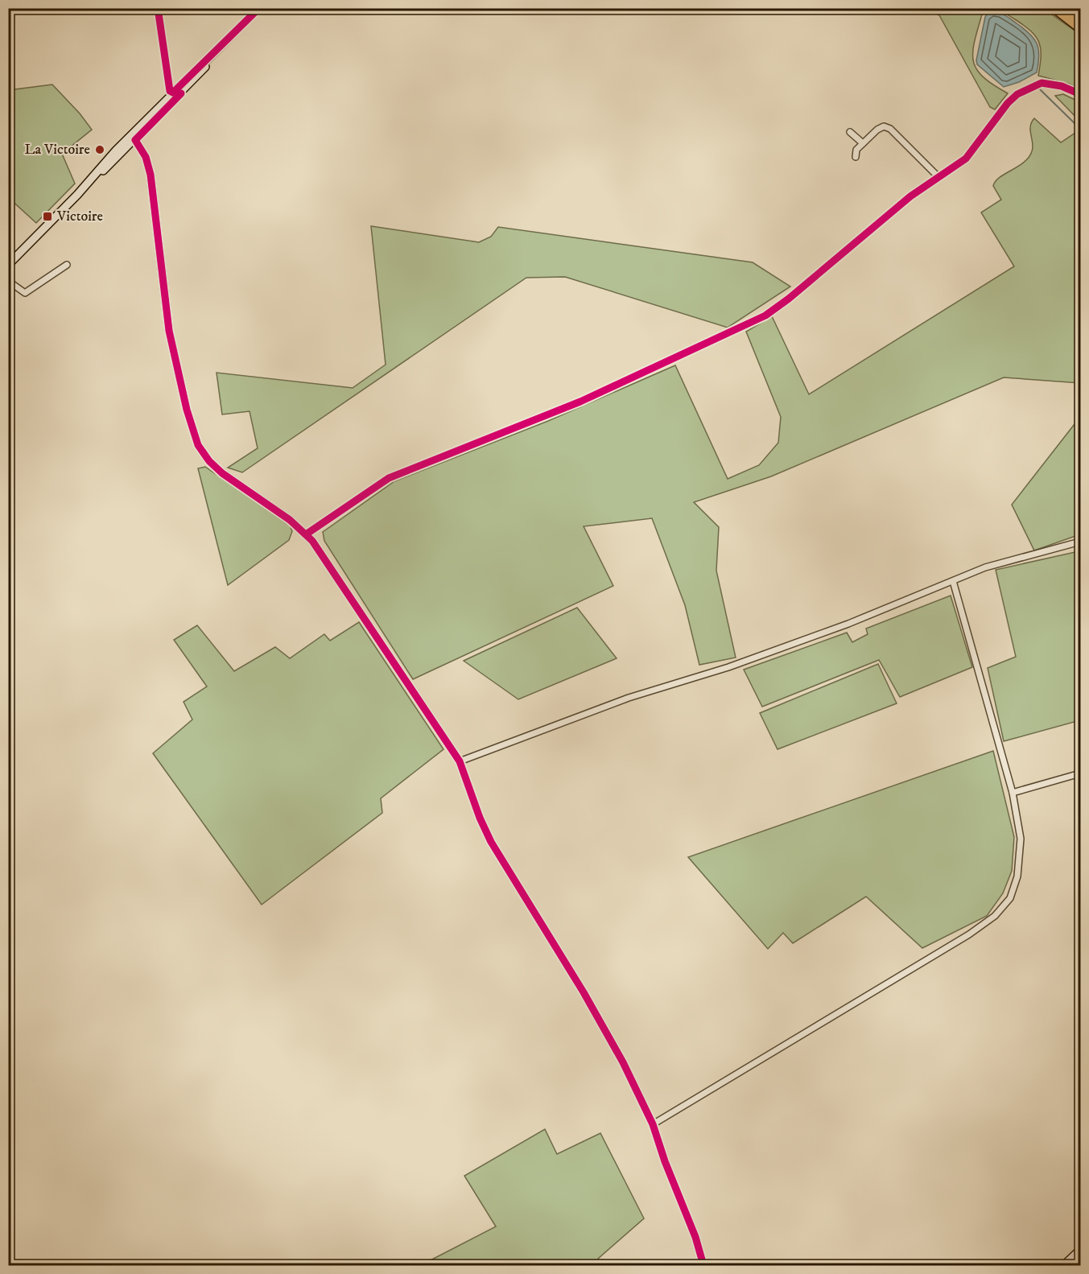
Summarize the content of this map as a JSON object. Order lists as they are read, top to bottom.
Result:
{
  "places": {
    "other": ["La Victoire"],
    "transit": ["Victoire"]
  }
}
